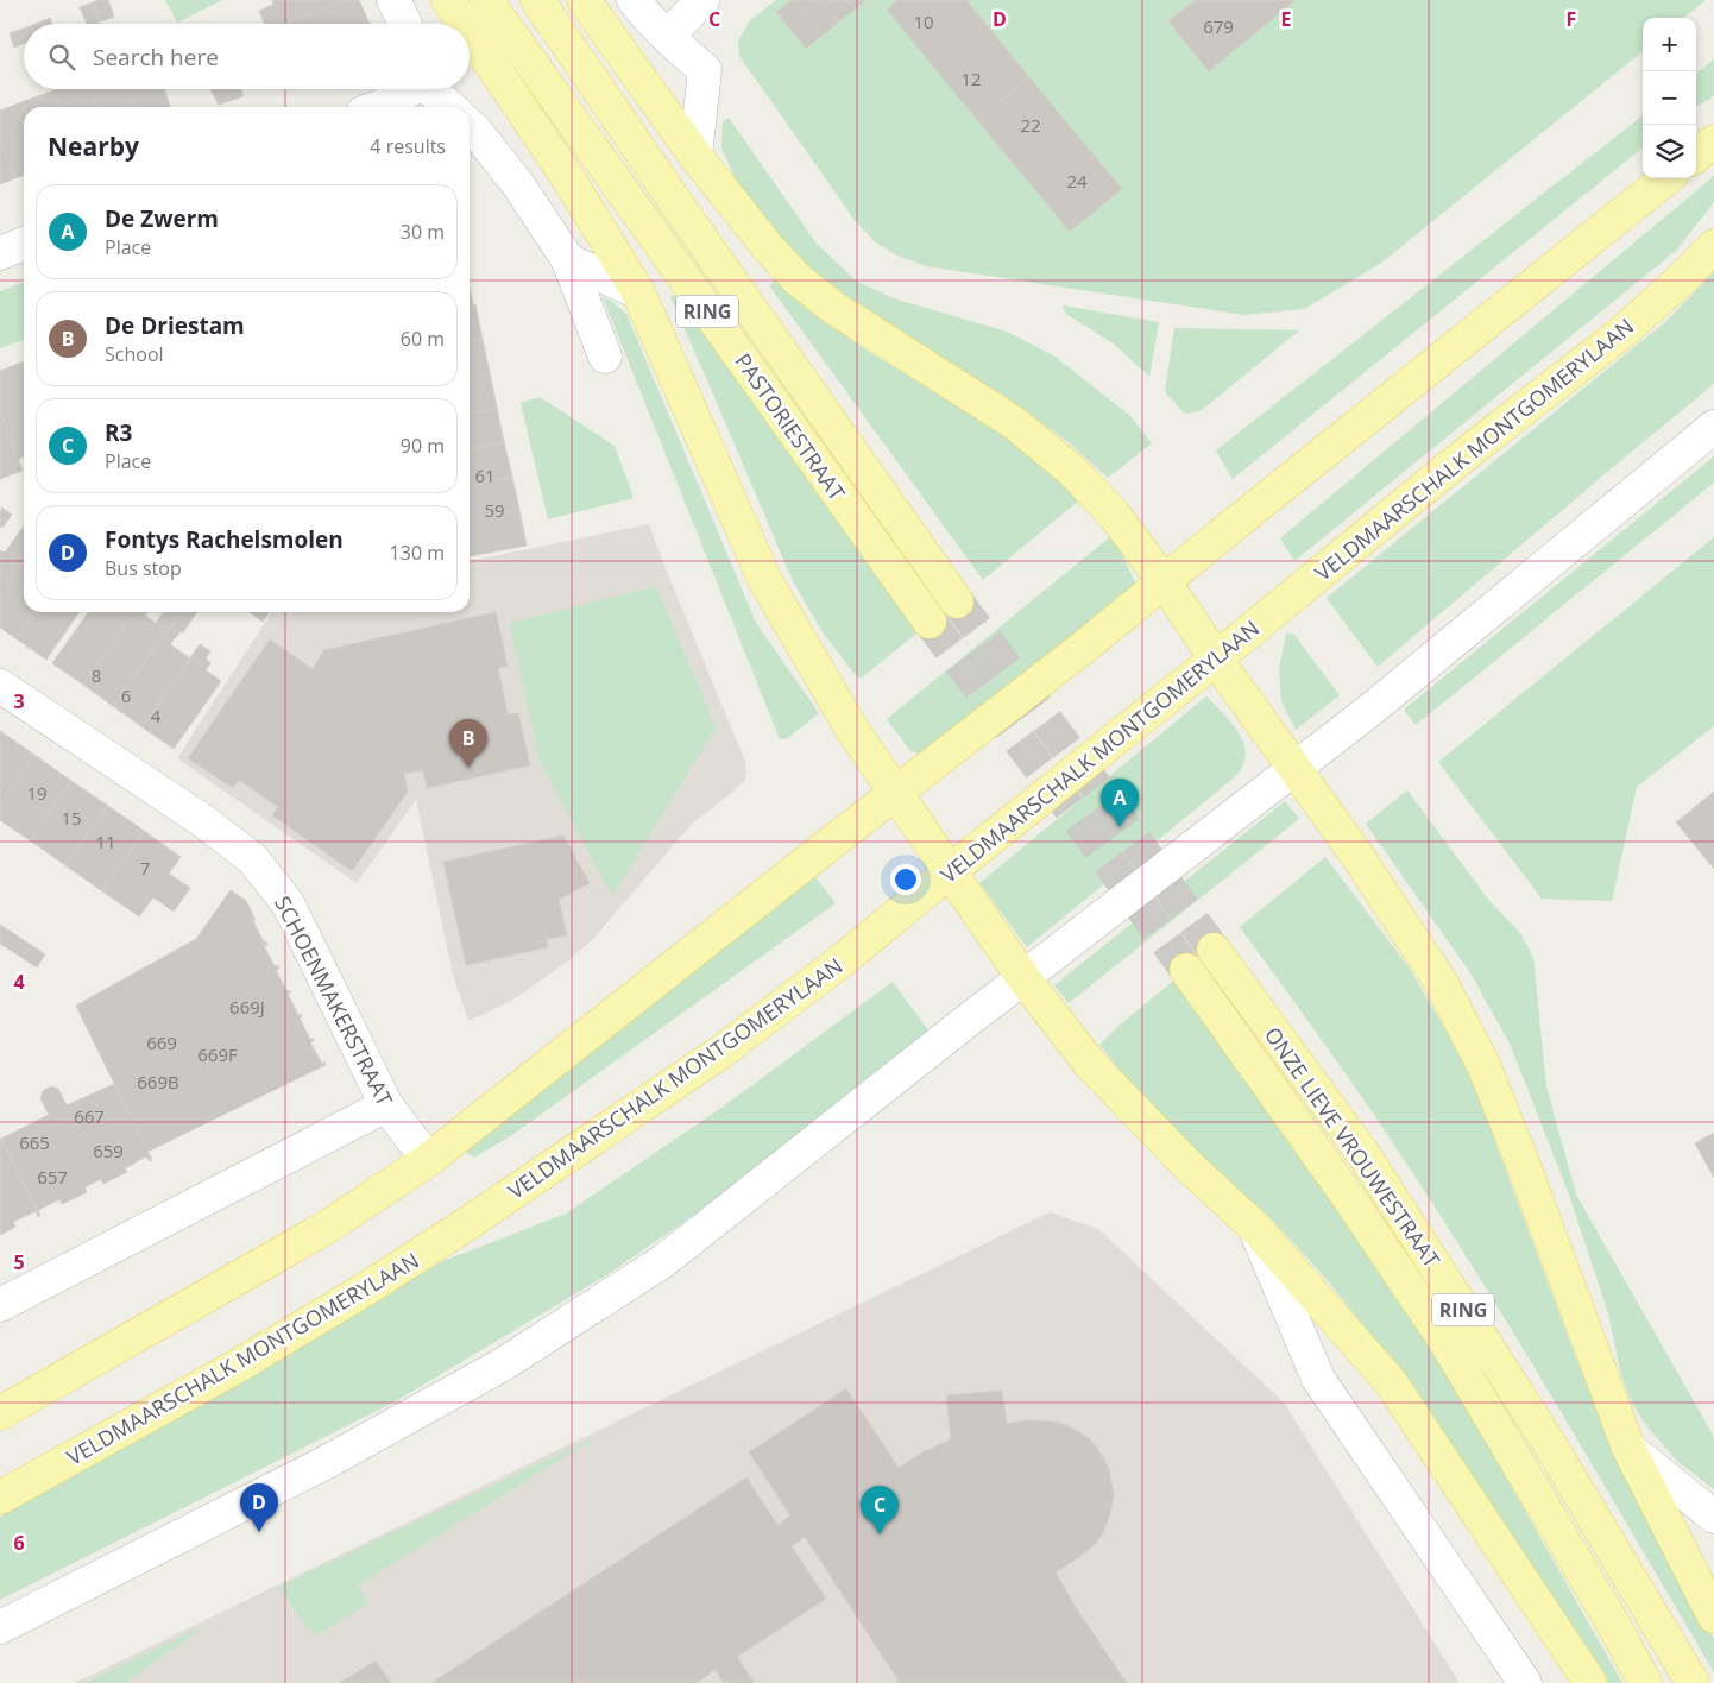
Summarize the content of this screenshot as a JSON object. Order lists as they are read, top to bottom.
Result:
{
  "streets": {
    "main road": [
      "RING",
      "PASTORIESTRAAT",
      "VELDMAARSCHALK MONTGOMERYLAAN",
      "ONZE LIEVE VROUWESTRAAT"
    ],
    "street": ["SCHOENMAKERSTRAAT"]
  },
  "house_numbers": [
    "10",
    "679",
    "12",
    "22",
    "24",
    "61",
    "59",
    "8",
    "6",
    "4",
    "19",
    "15",
    "11",
    "7",
    "669J",
    "669",
    "669F",
    "669B",
    "667",
    "665",
    "659",
    "657"
  ],
  "page": {
    "map_buttons": ["+", "−"],
    "search": "Search here",
    "heading": ["Nearby", "4 results"],
    "list": [
      {
        "mark": "A",
        "name": "De Zwerm",
        "note": "Place",
        "value": "30 m"
      },
      {
        "mark": "B",
        "name": "De Driestam",
        "note": "School",
        "value": "60 m"
      },
      {
        "mark": "C",
        "name": "R3",
        "note": "Place",
        "value": "90 m"
      },
      {
        "mark": "D",
        "name": "Fontys Rachelsmolen",
        "note": "Bus stop",
        "value": "130 m"
      }
    ],
    "pins": [
      "B",
      "A",
      "D",
      "C"
    ]
  },
  "grid": {
    "columns": [
      "C",
      "D",
      "E",
      "F"
    ],
    "rows": [
      "3",
      "4",
      "5",
      "6"
    ]
  }
}
